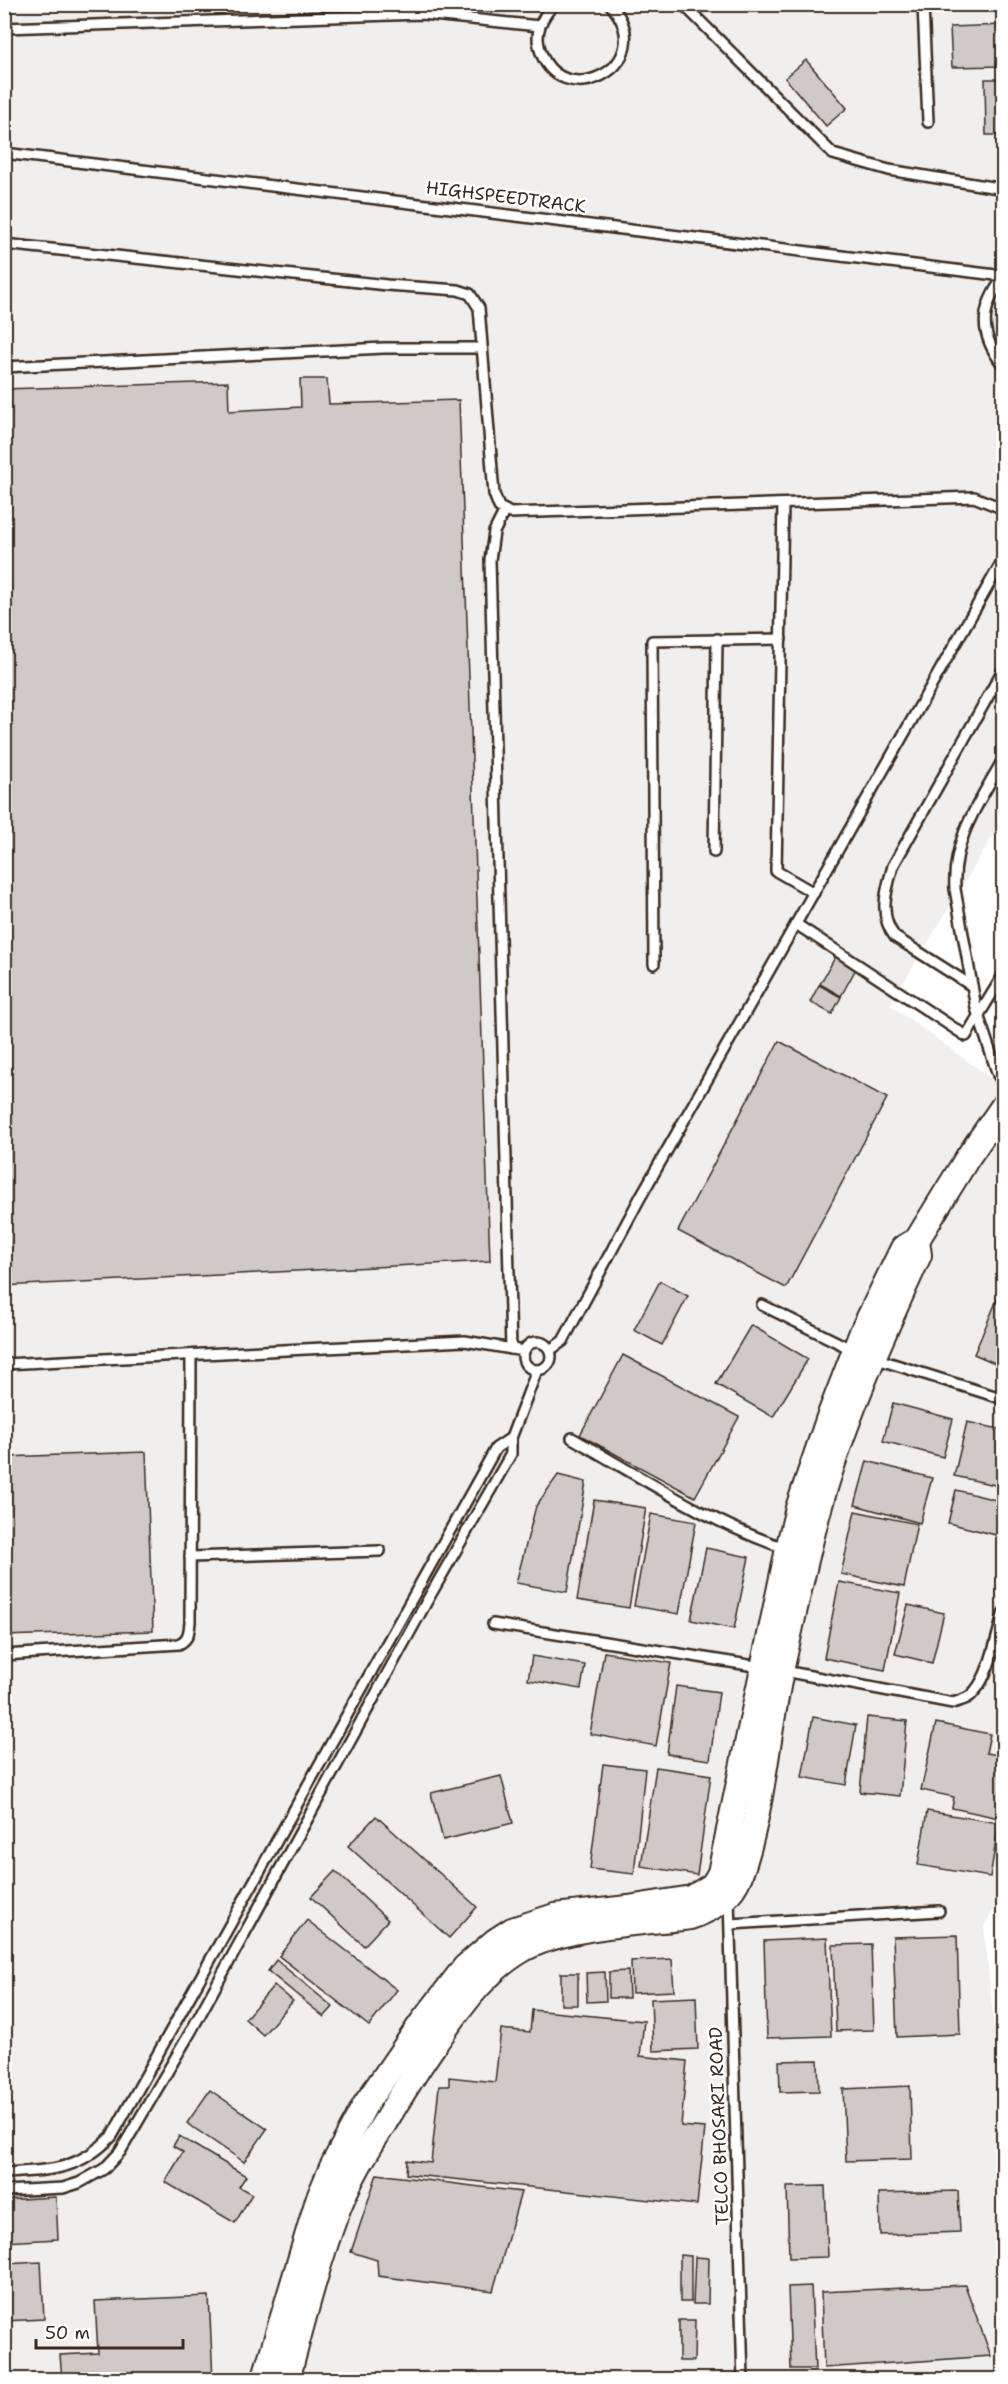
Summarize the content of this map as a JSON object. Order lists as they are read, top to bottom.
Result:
{
  "streets": {
    "lane": ["HIGHSPEEDTRACK", "TELCO BHOSARI ROAD"]
  },
  "scale_bar": "50 m"
}
